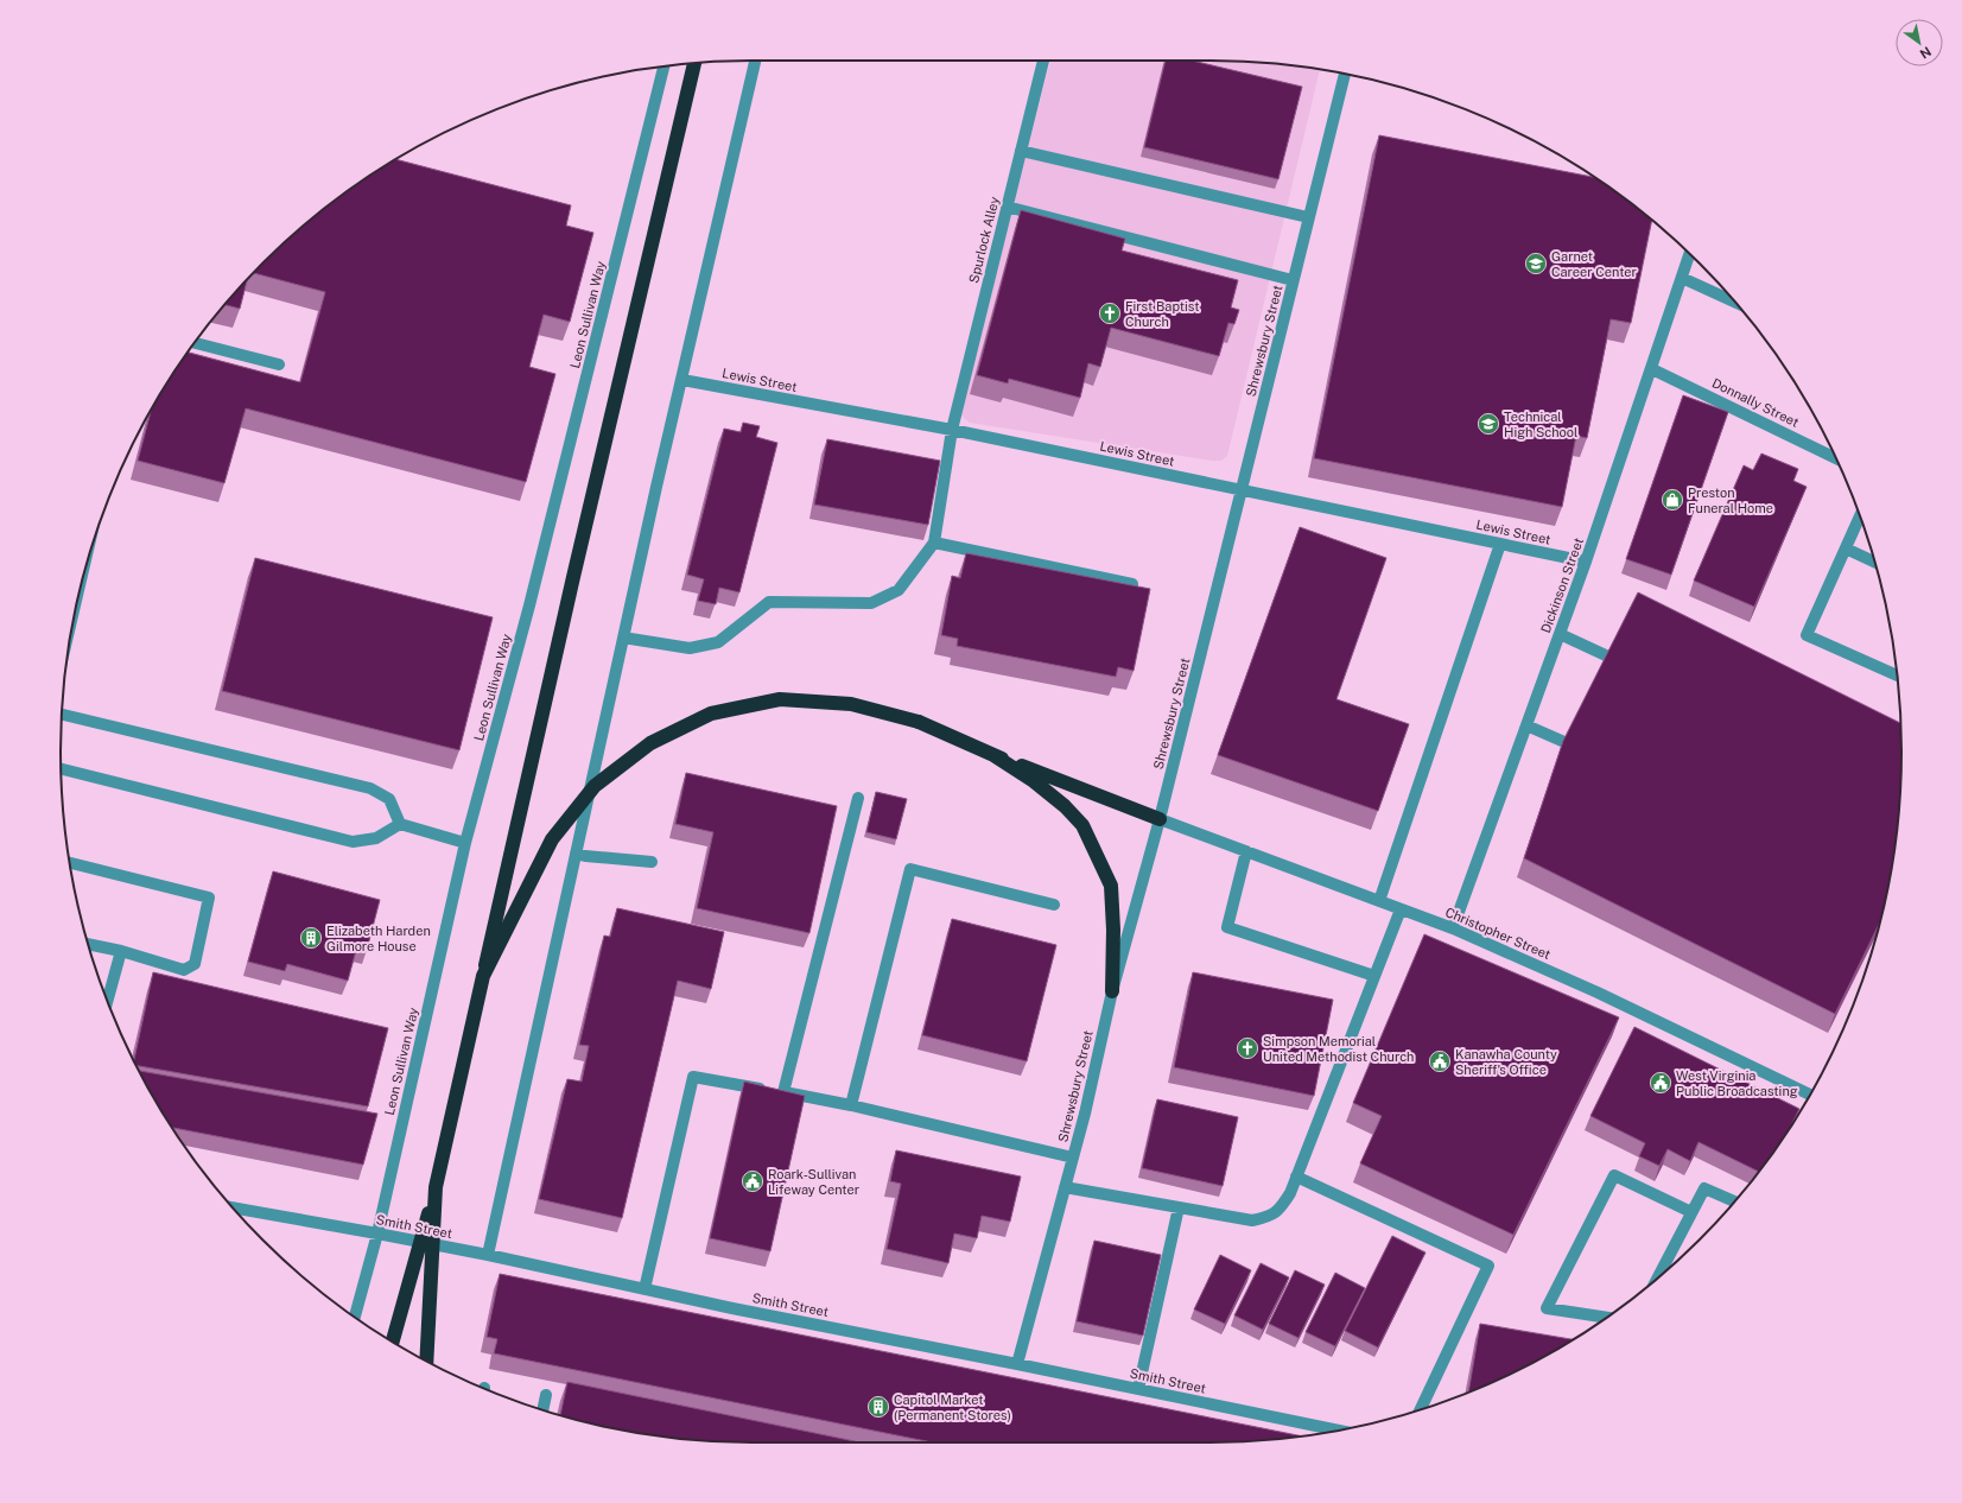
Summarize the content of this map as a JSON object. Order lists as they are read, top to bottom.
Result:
{
  "streets": {
    "street": [
      "Spurlock Alley",
      "Leon Sullivan Way",
      "Shrewsbury Street",
      "Lewis Street",
      "Donnally Street",
      "Dickinson Street",
      "Christopher Street",
      "Smith Street"
    ]
  },
  "crossings": [
    ["Spurlock Alley", "Lewis Street"],
    ["Leon Sullivan Way", "Smith Street"],
    ["Shrewsbury Street", "Lewis Street"],
    ["Shrewsbury Street", "Christopher Street"],
    ["Shrewsbury Street", "Smith Street"],
    ["Lewis Street", "Dickinson Street"],
    ["Donnally Street", "Dickinson Street"],
    ["Dickinson Street", "Christopher Street"]
  ],
  "places": {
    "school or university": ["Garnet Career Center", "Technical High School"],
    "church": ["First Baptist Church", "Simpson Memorial United Methodist Church"],
    "shop": ["Preston Funeral Home"],
    "building": ["Elizabeth Harden Gilmore House", "Capitol Market (Permanent Stores)"],
    "public building": ["Kanawha County Sheriff's Office", "West Virginia Public Broadcasting", "Roark-Sullivan Lifeway Center"]
  },
  "north": "bottom right"
}
